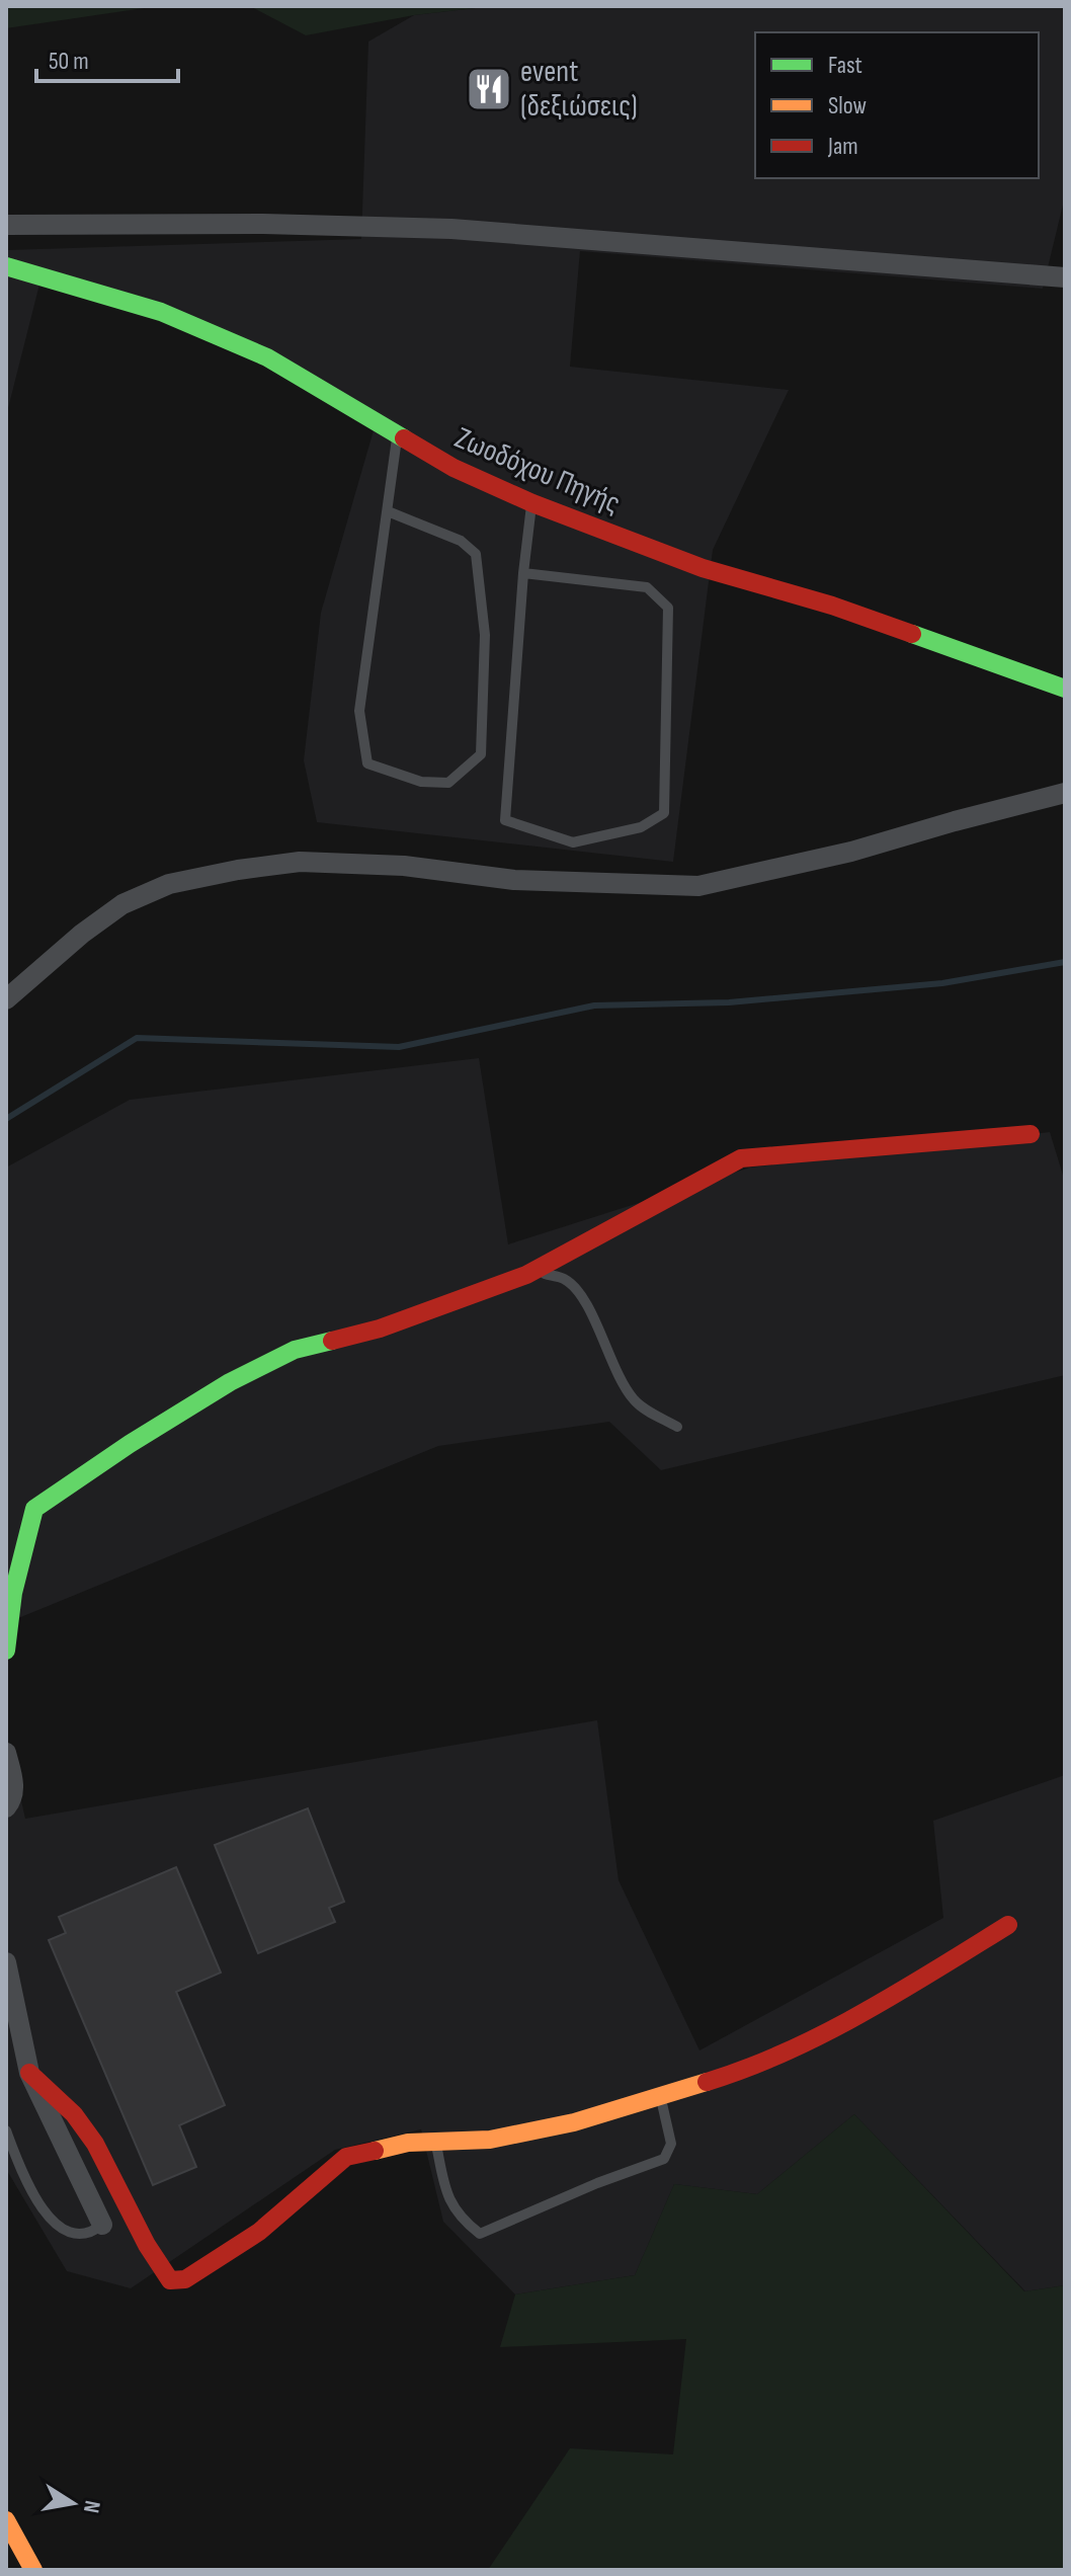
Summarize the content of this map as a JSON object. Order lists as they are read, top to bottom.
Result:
{
  "streets": {
    "main road": ["Ζωοδόχου Πηγής"]
  },
  "places": {
    "restaurant": ["event (δεξιώσεις)"]
  },
  "legend": ["Fast", "Slow", "Jam"],
  "scale_bar": "50 m",
  "north": "right"
}
